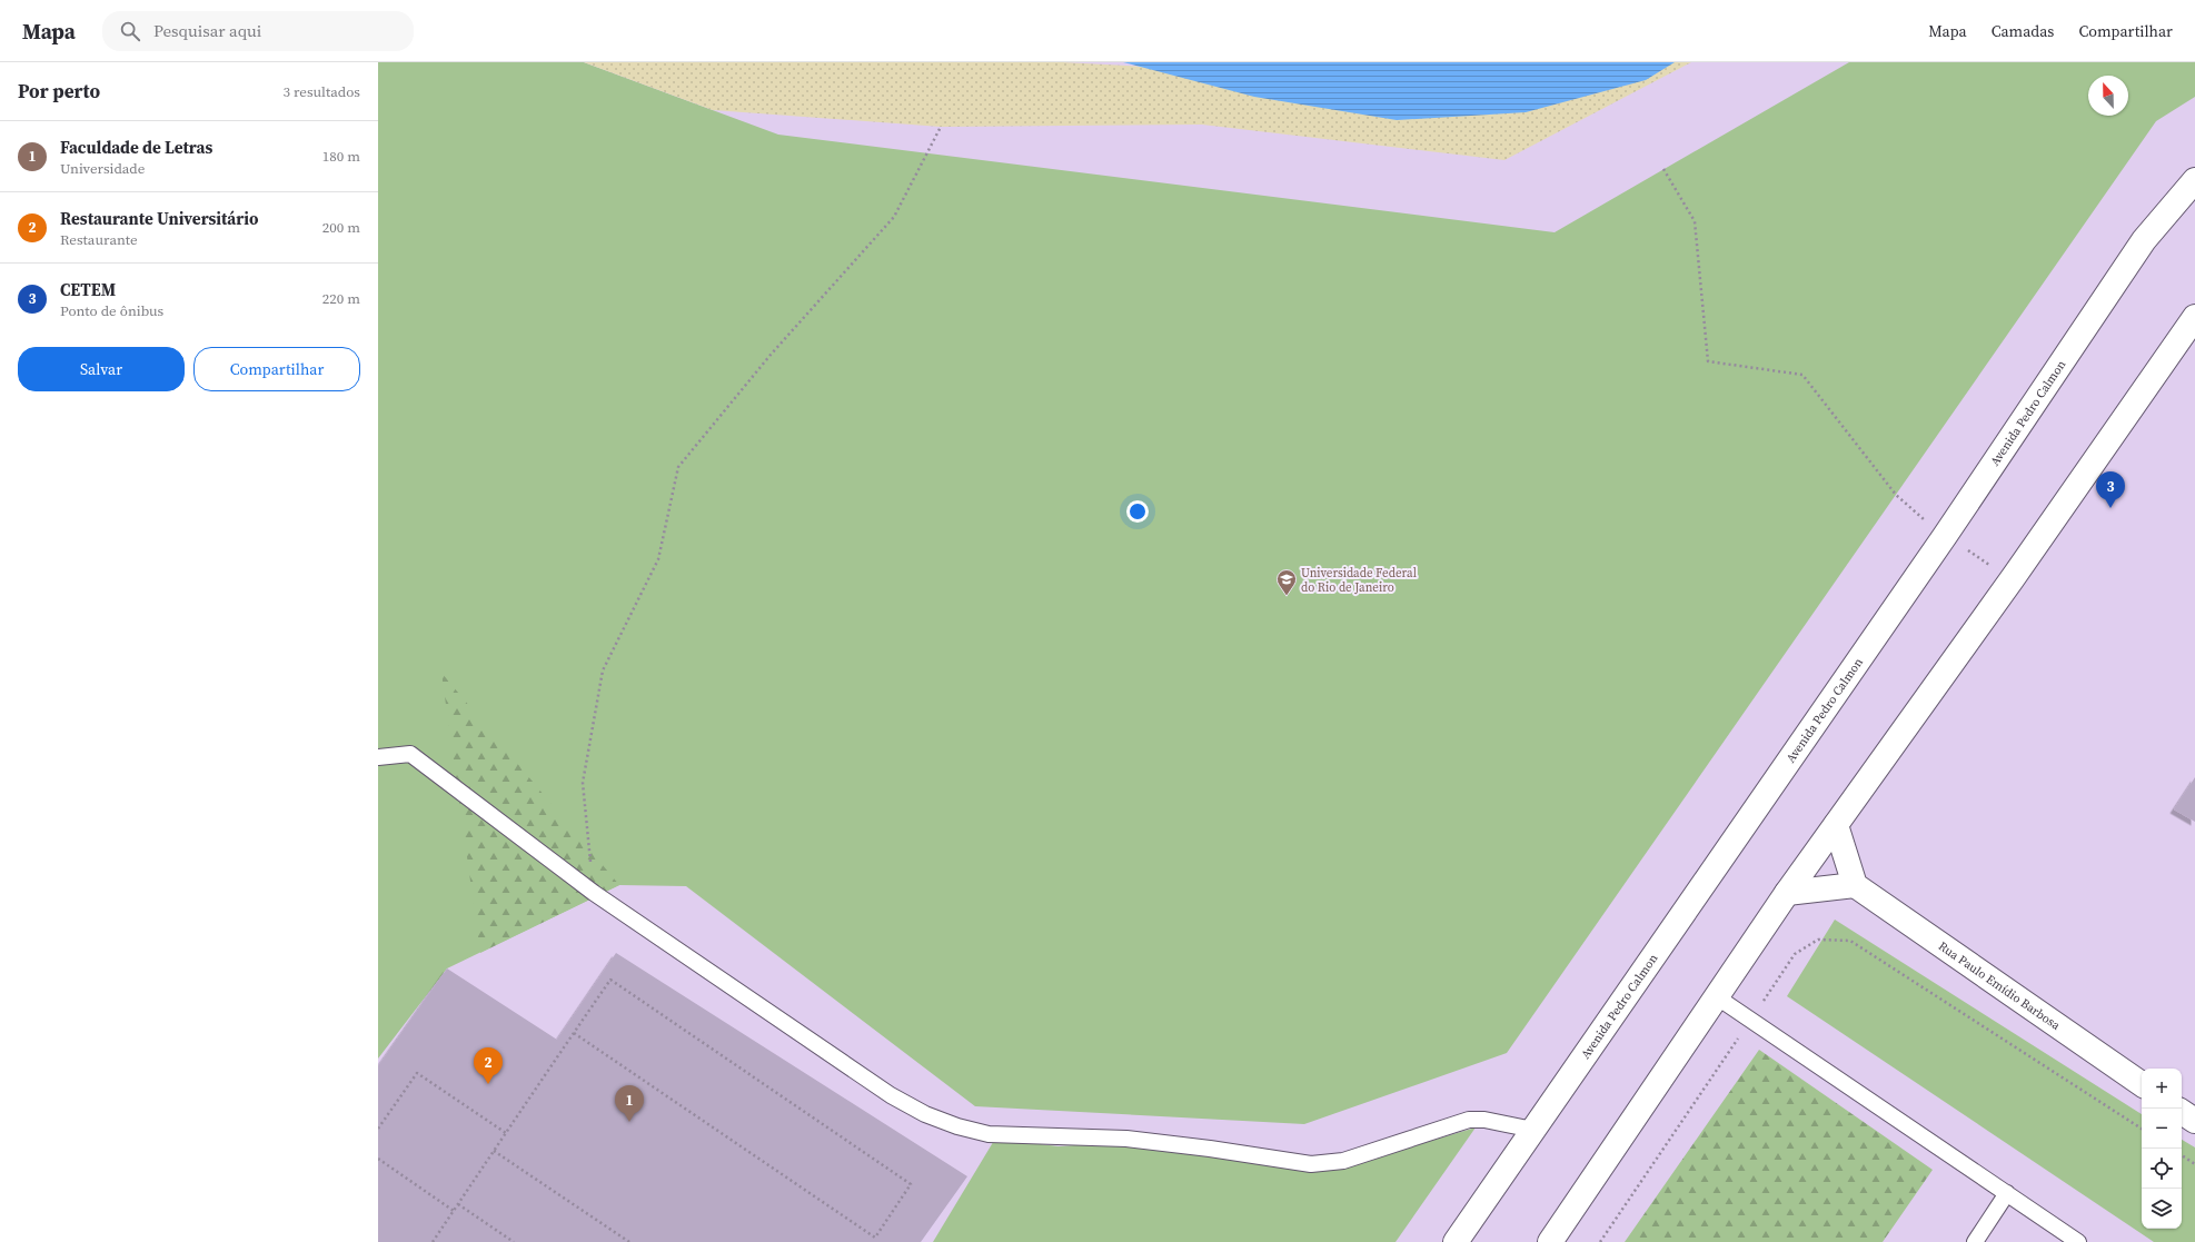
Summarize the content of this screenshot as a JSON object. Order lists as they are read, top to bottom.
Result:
{
  "streets": {
    "street": ["Avenida Pedro Calmon", "Rua Paulo Emídio Barbosa"]
  },
  "places": {
    "school or university": ["Universidade Federal do Rio de Janeiro"]
  },
  "north": "top",
  "page": {
    "header": "Mapa",
    "search": "Pesquisar aqui",
    "nav": ["Mapa", "Camadas", "Compartilhar"],
    "heading": ["Por perto", "3 resultados"],
    "list": [
      {
        "mark": "1",
        "name": "Faculdade de Letras",
        "note": "Universidade",
        "value": "180 m"
      },
      {
        "mark": "2",
        "name": "Restaurante Universitário",
        "note": "Restaurante",
        "value": "200 m"
      },
      {
        "mark": "3",
        "name": "CETEM",
        "note": "Ponto de ônibus",
        "value": "220 m"
      }
    ],
    "buttons": ["Salvar", "Compartilhar"],
    "pins": ["3", "2", "1"],
    "map_buttons": ["+", "−"]
  }
}
